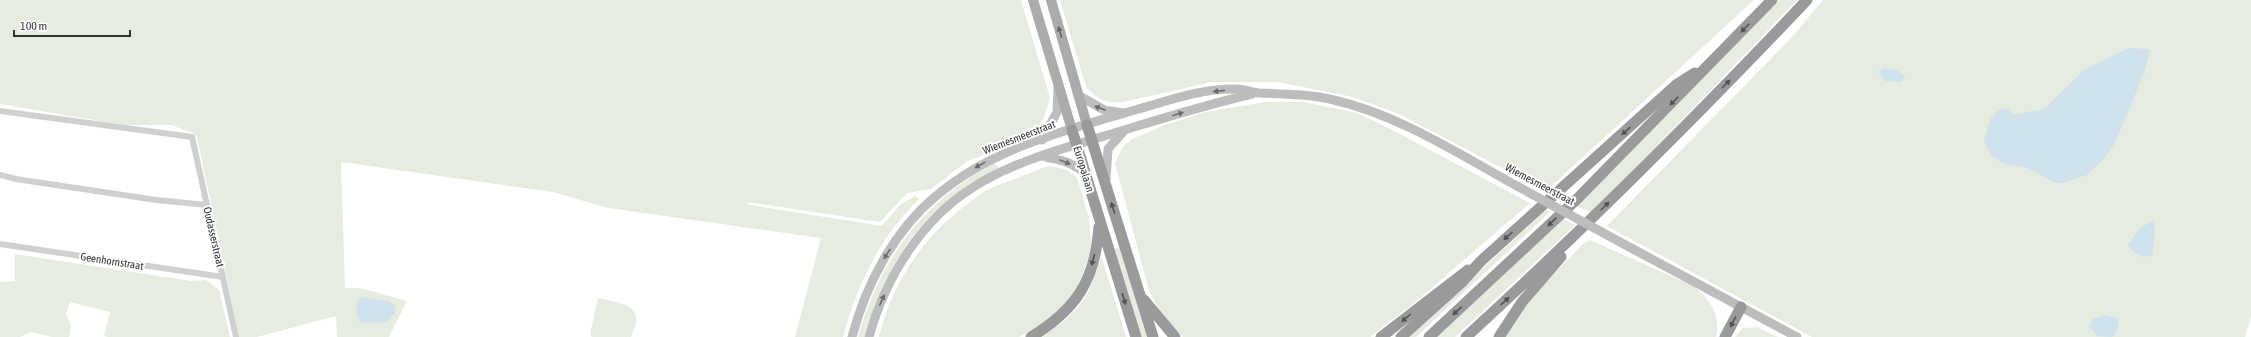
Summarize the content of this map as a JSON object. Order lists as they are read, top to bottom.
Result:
{
  "streets": {
    "highway": ["Europalaan"],
    "main road": ["Wiemesmeerstraat"],
    "street": ["Oudasserstraat", "Geenhornstraat"]
  },
  "crossings": [
    ["Wiemesmeerstraat", "Europalaan"],
    ["Oudasserstraat", "Geenhornstraat"]
  ],
  "scale_bar": "100 m"
}
